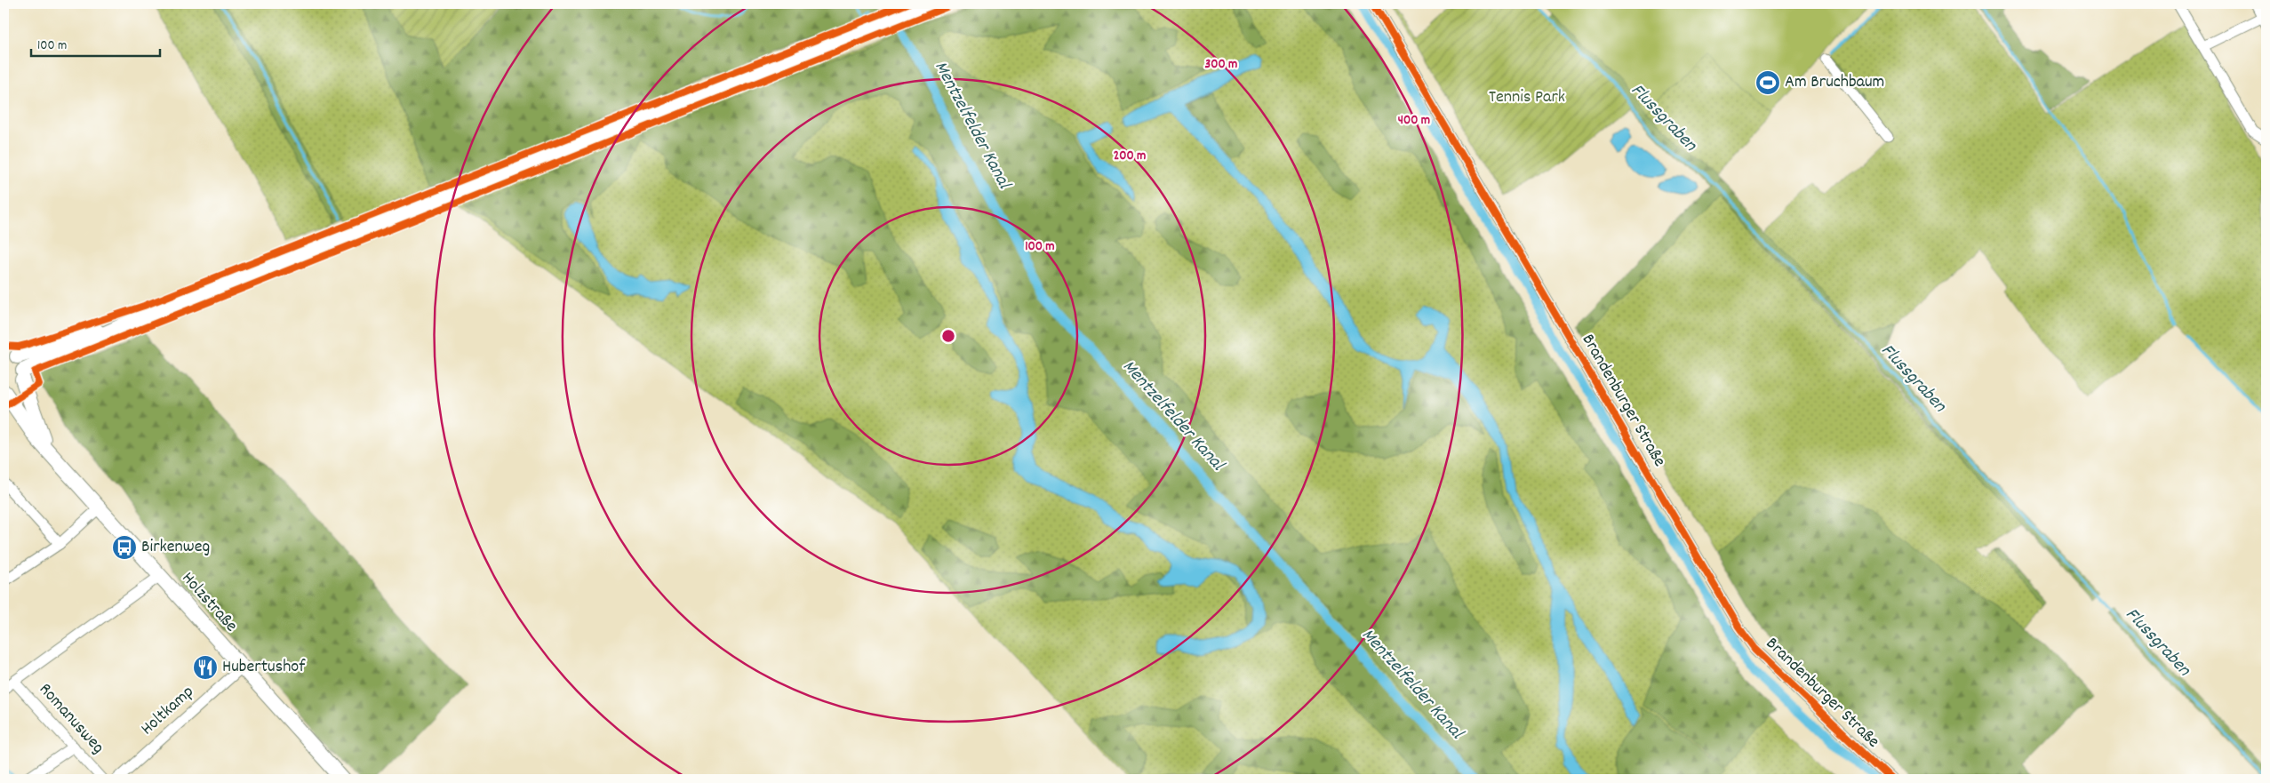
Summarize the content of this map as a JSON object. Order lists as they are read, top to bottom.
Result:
{
  "streets": {
    "street": [
      "Brandenburger Straße",
      "Holzstraße",
      "Holtkamp",
      "Romanusweg"
    ]
  },
  "crossings": [
    ["Holzstraße", "Holtkamp"]
  ],
  "water": ["Flussgraben", "Mentzelfelder Kanal"],
  "parks": ["Tennis Park"],
  "places": {
    "sports": ["Am Bruchbaum"],
    "bus stop": ["Birkenweg"],
    "restaurant": ["Hubertushof"]
  },
  "scale_bar": "100 m",
  "rings": [
    "300 m",
    "400 m",
    "200 m",
    "100 m"
  ]
}
